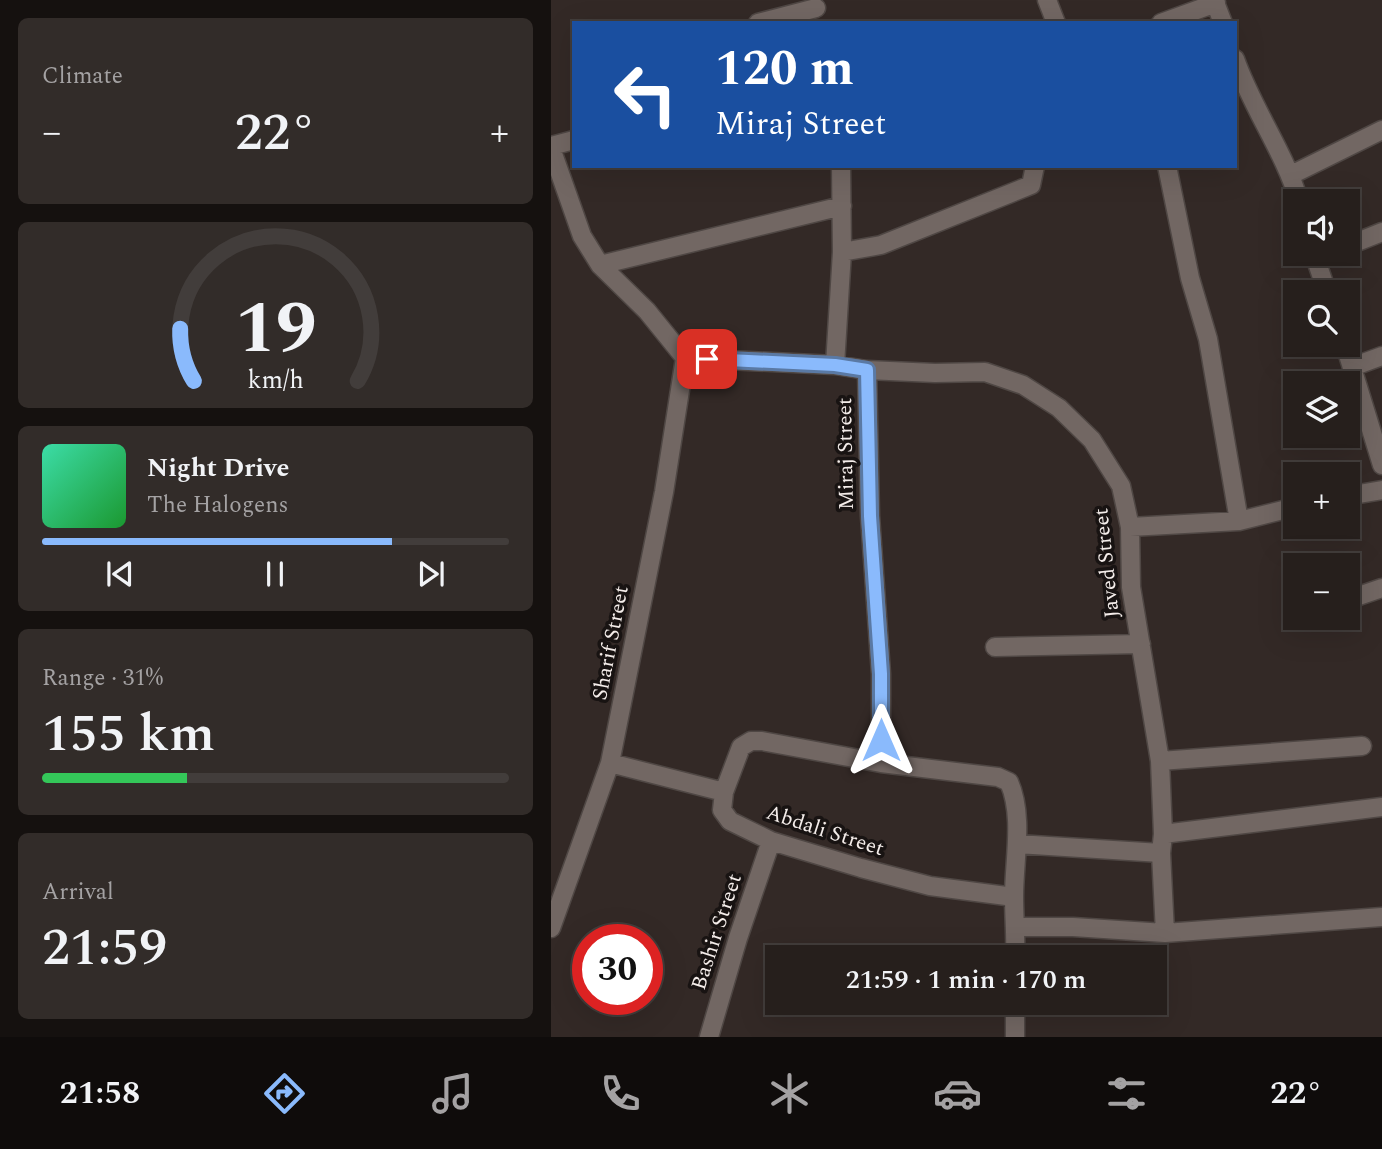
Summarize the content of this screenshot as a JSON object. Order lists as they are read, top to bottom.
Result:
{
  "streets": {
    "street": [
      "Miraj Street",
      "Javed Street",
      "Sharif Street",
      "Abdali Street",
      "Bashir Street"
    ]
  },
  "crossings": [
    ["Miraj Street", "Javed Street"],
    ["Miraj Street", "Sharif Street"],
    ["Abdali Street", "Bashir Street"]
  ],
  "page": {
    "tile": [
      "Climate",
      ["Range · 31%", "155 km"],
      ["Arrival", "21:59"]
    ],
    "turn": ["120 m", "Miraj Street"],
    "heat": ["−", "22°", "+"],
    "map_buttons": ["+", "−"],
    "song": ["Night Drive", "The Halogens"],
    "limit": "30",
    "trip": "21:59 · 1 min · 170 m",
    "tabs": ["21:58", "22°"],
    "gauge": ["19", "km/h"]
  }
}
